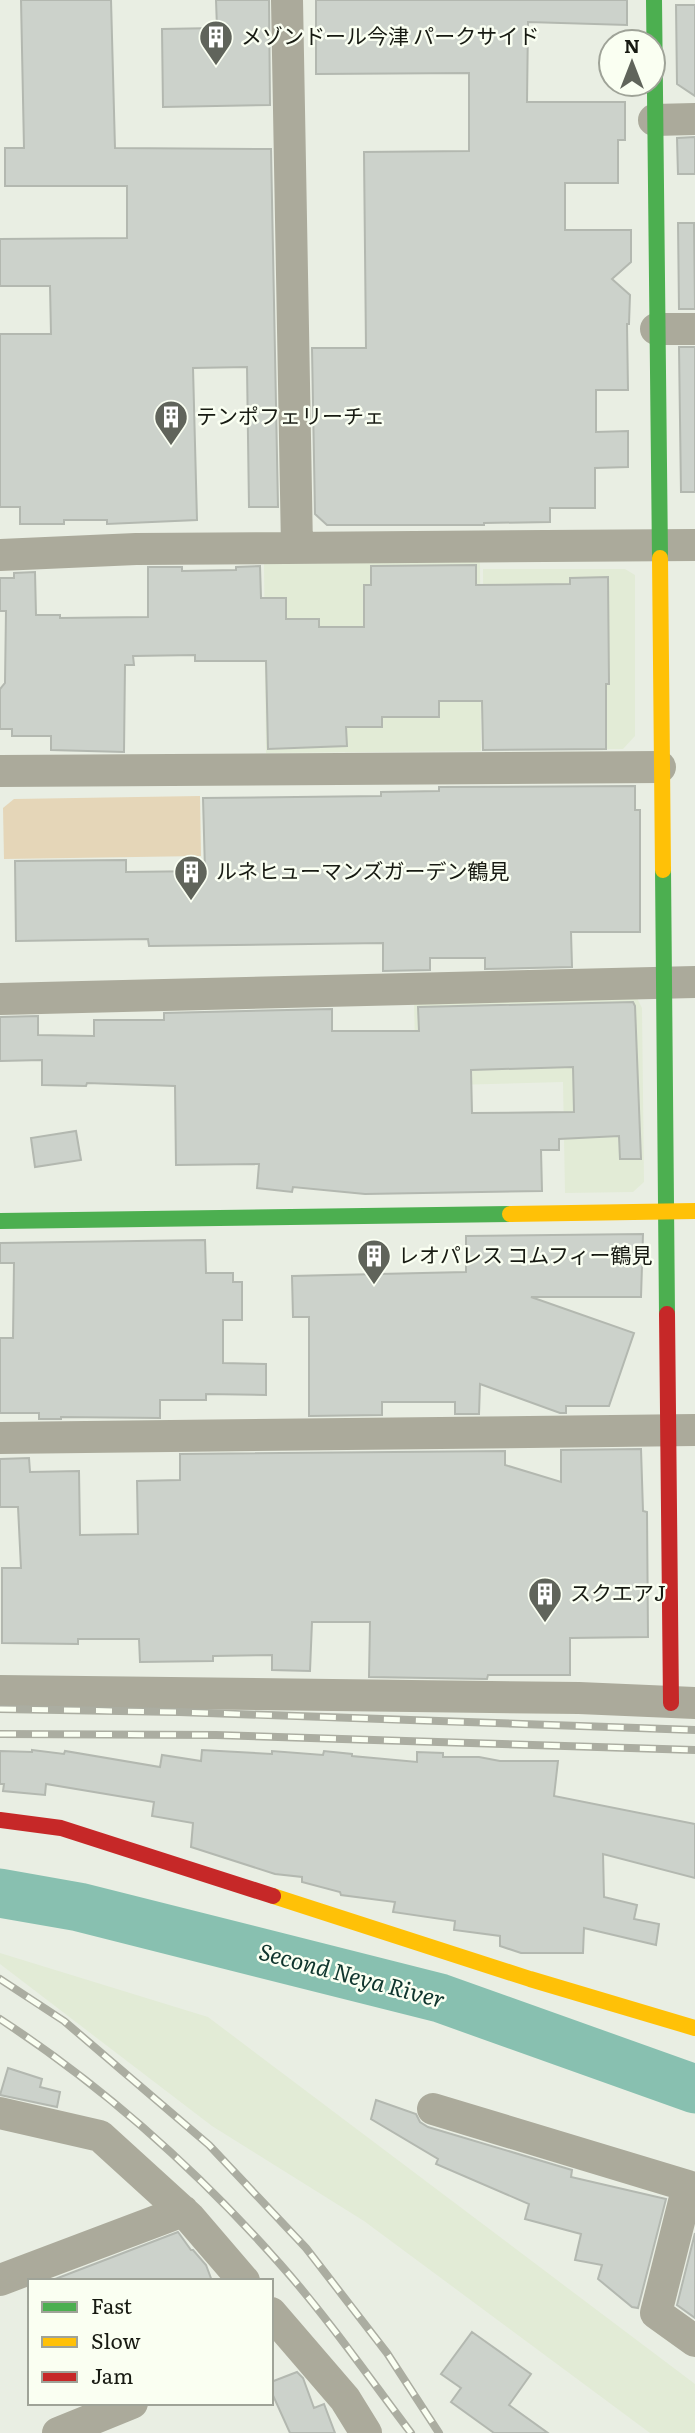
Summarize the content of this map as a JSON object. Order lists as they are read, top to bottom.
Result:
{
  "water": ["Second Neya River"],
  "places": {
    "building": [
      "メゾンドール今津 パークサイド",
      "テンポフェリーチェ",
      "ルネヒューマンズガーデン鶴見",
      "レオパレス コムフィー鶴見",
      "スクエアJ"
    ]
  },
  "legend": ["Fast", "Slow", "Jam"],
  "north": "top"
}
